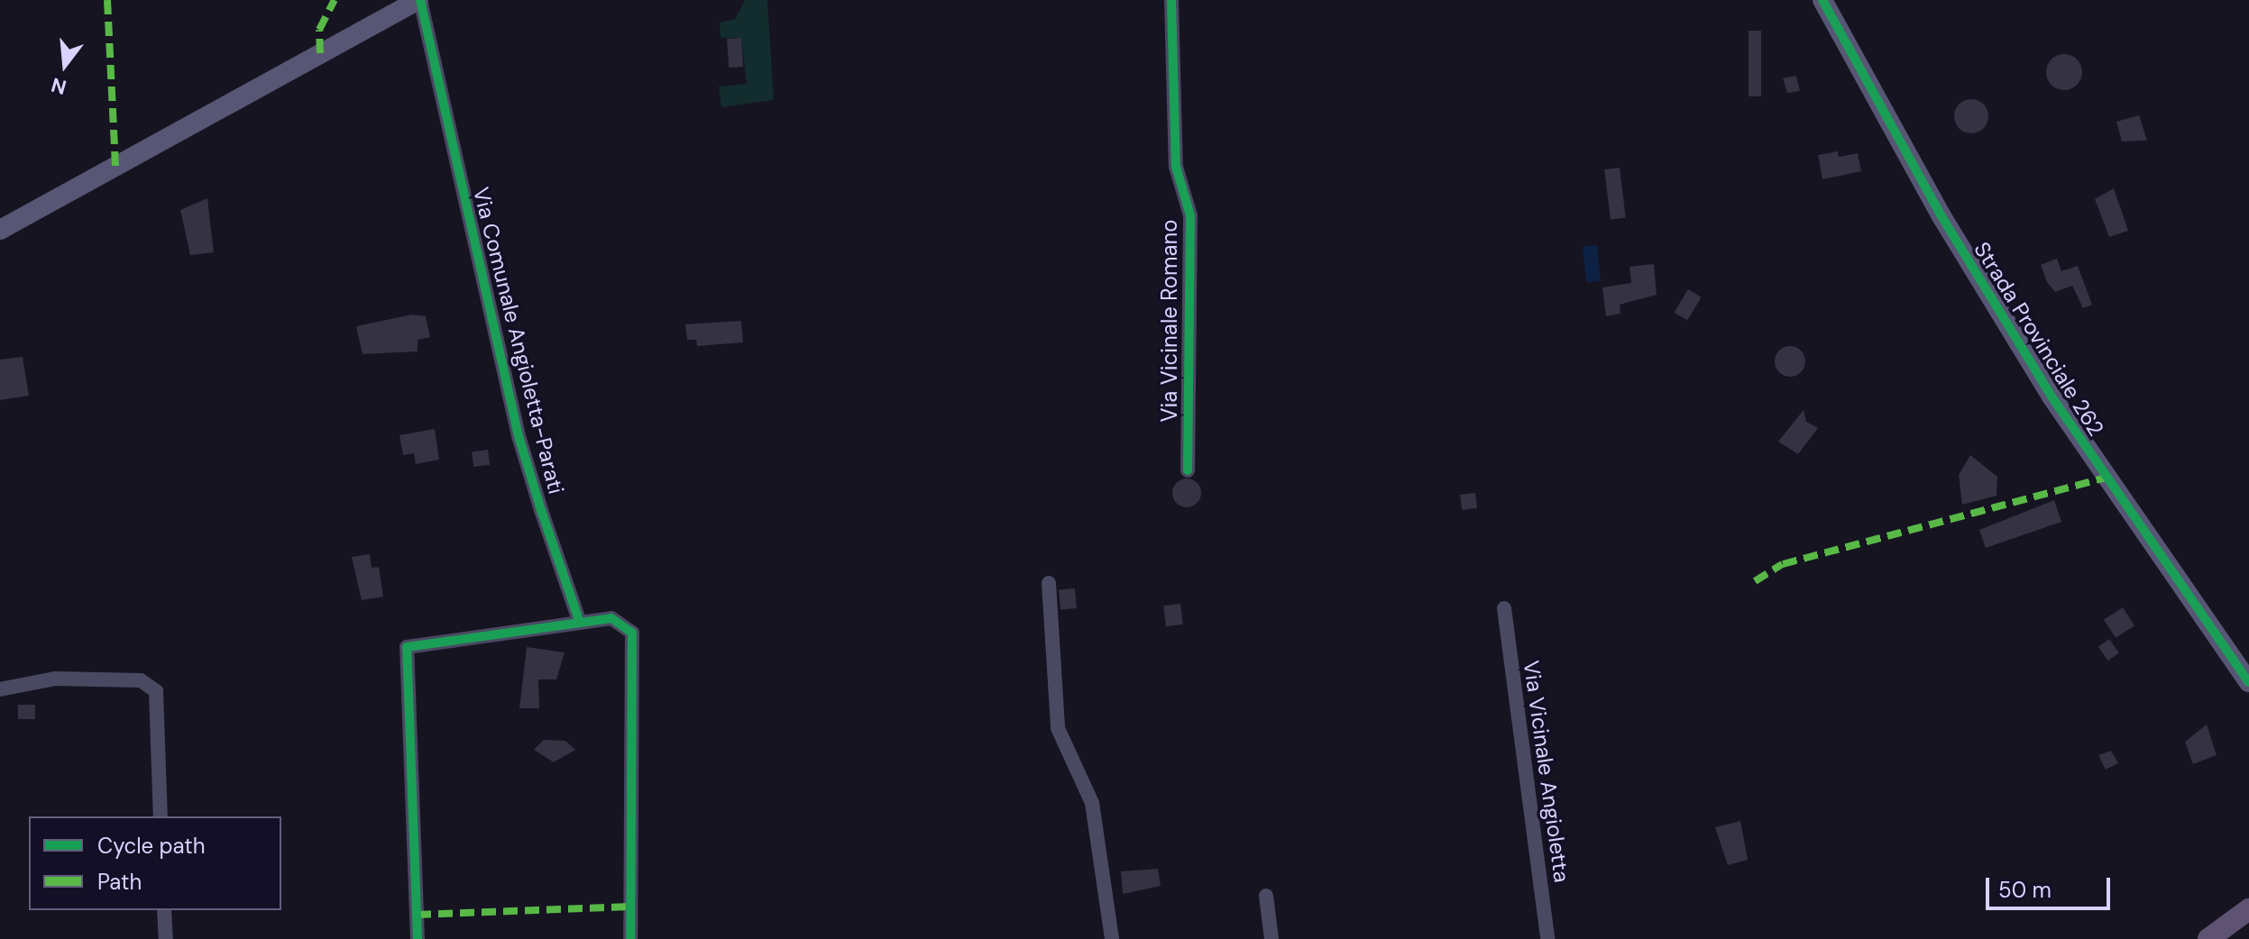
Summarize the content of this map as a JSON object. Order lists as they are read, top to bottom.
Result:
{
  "streets": {
    "street": [
      "Via Vicinale Romano",
      "Strada Provinciale 262",
      "Via Comunale Angioletta-Parati",
      "Via Vicinale Angioletta"
    ]
  },
  "legend": ["Cycle path", "Path"],
  "scale_bar": "50 m",
  "north": "bottom"
}
